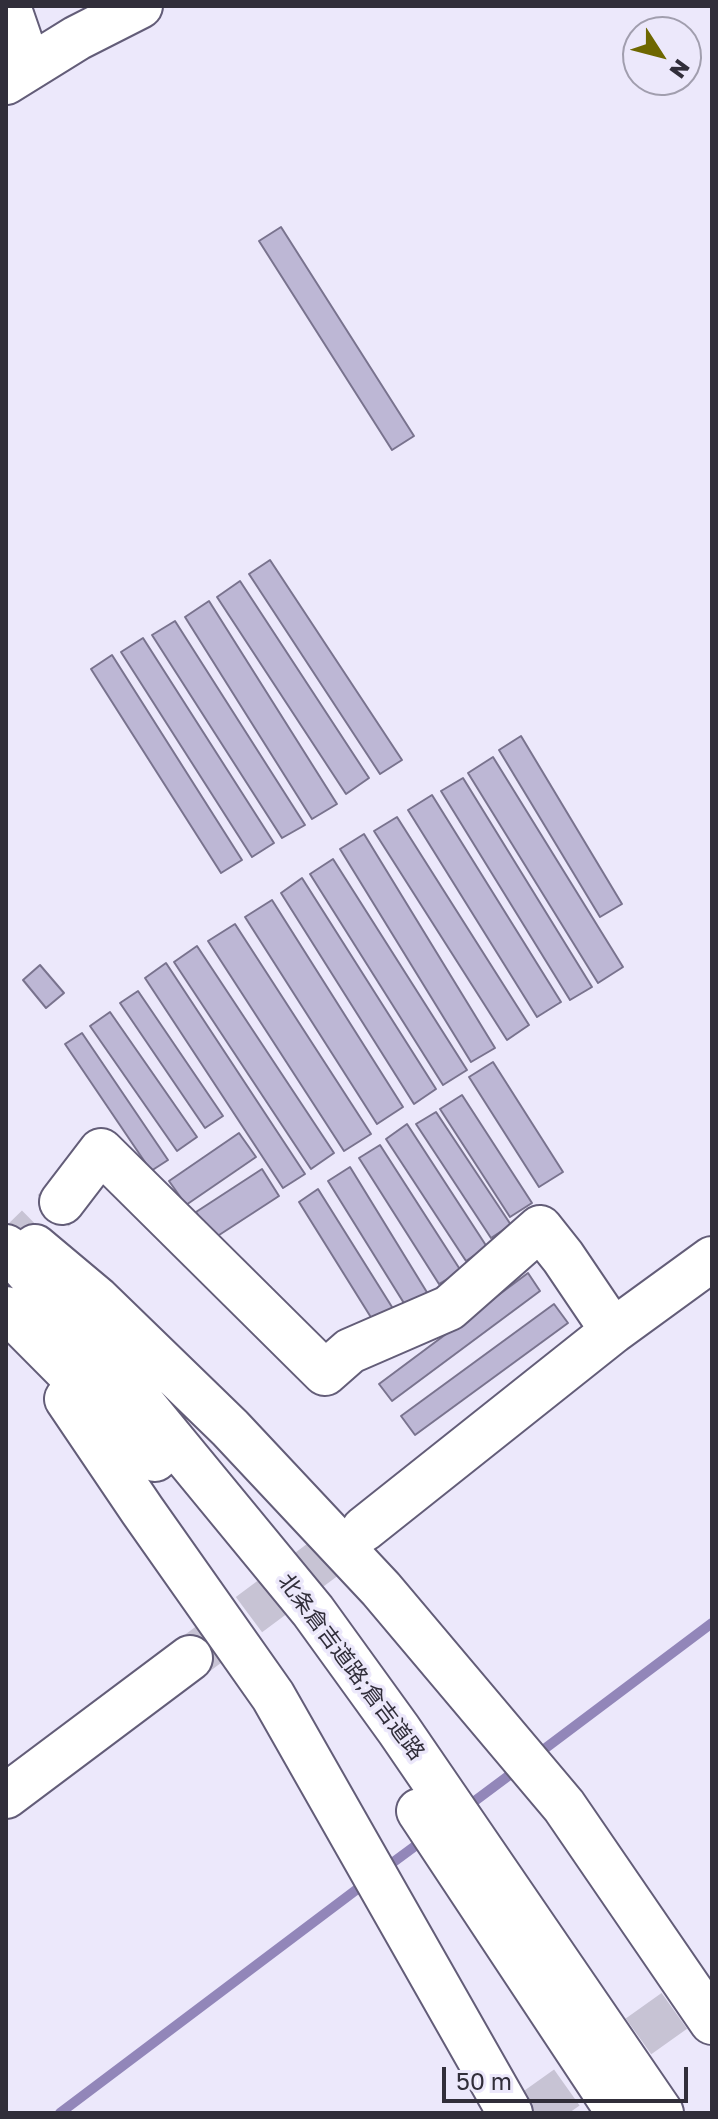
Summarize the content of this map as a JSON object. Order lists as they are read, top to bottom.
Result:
{
  "streets": {
    "main road": ["北条倉吉道路;倉吉道路"]
  },
  "scale_bar": "50 m",
  "north": "bottom right"
}
